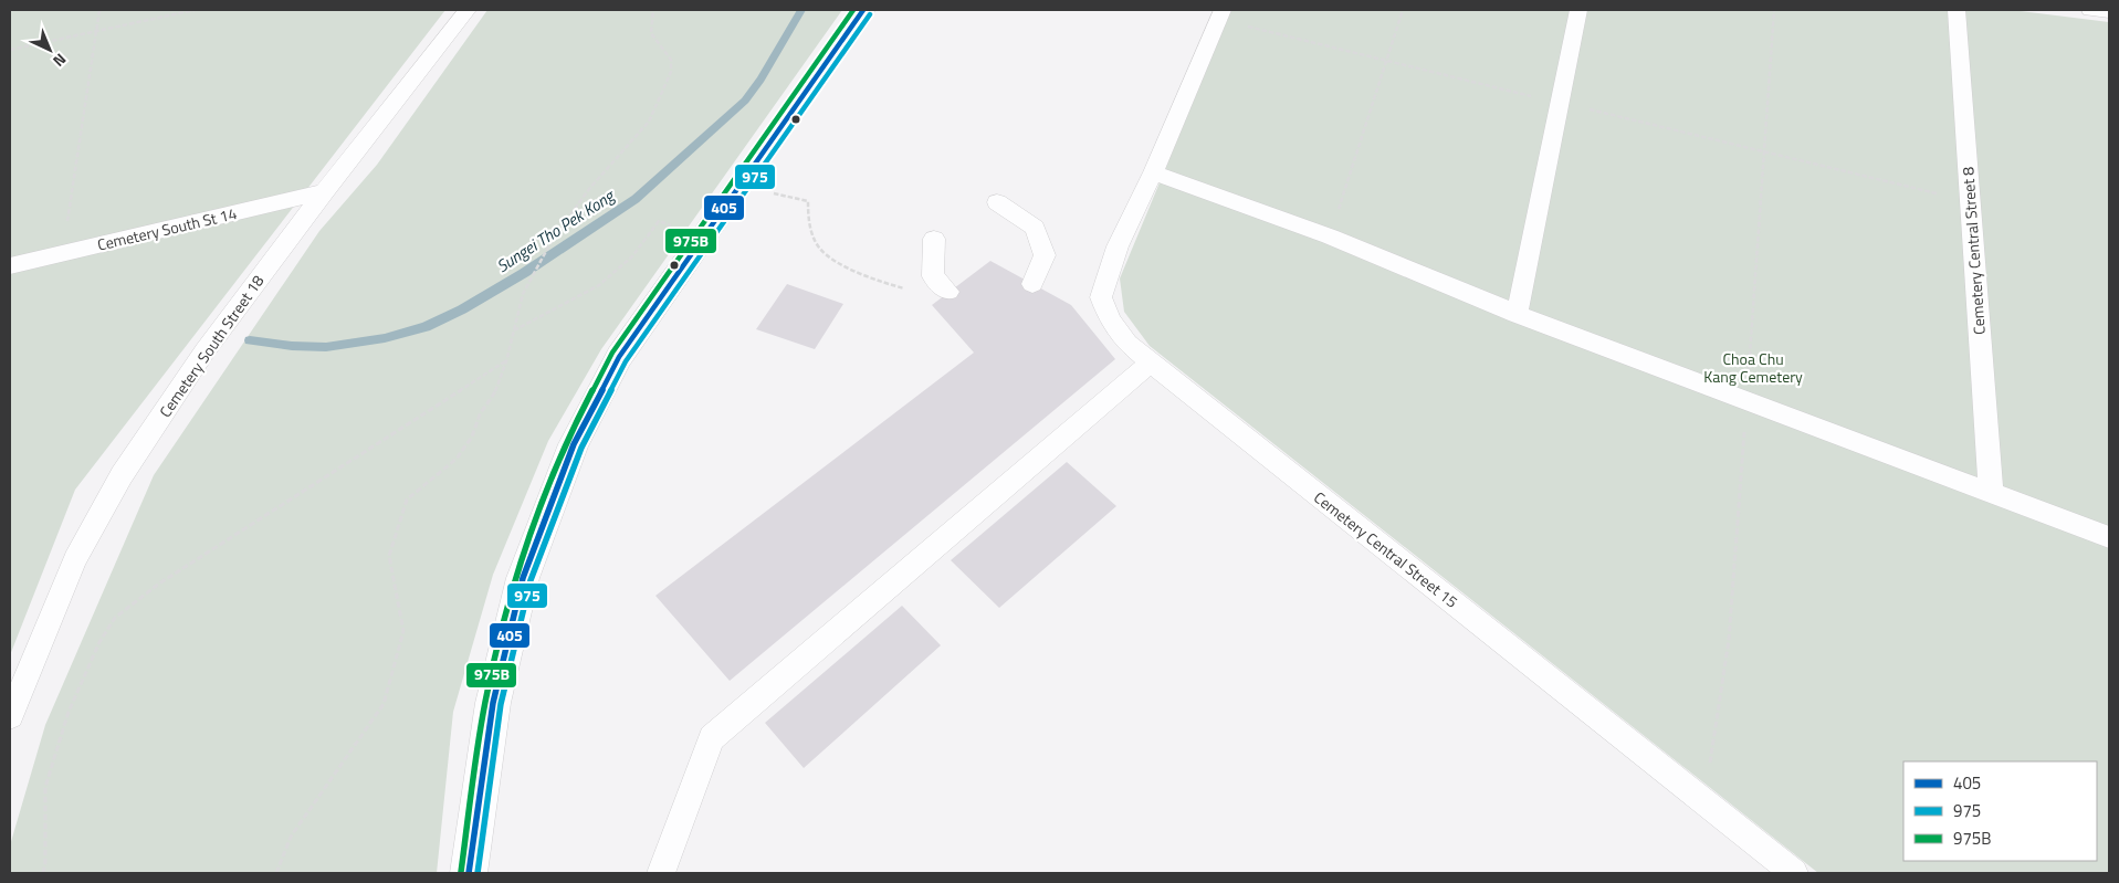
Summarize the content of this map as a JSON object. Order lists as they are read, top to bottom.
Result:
{
  "streets": {
    "lane": [
      "Cemetery South St 14",
      "Cemetery Central Street 8",
      "Cemetery South Street 18",
      "Cemetery Central Street 15"
    ]
  },
  "crossings": [
    ["Cemetery South St 14", "Cemetery South Street 18"]
  ],
  "water": ["Sungei Tho Pek Kong"],
  "parks": ["Choa Chu Kang Cemetery"],
  "lines": ["transit line 405", "transit line 975B", "transit line 975"],
  "legend": ["405", "975", "975B"],
  "north": "bottom right"
}
